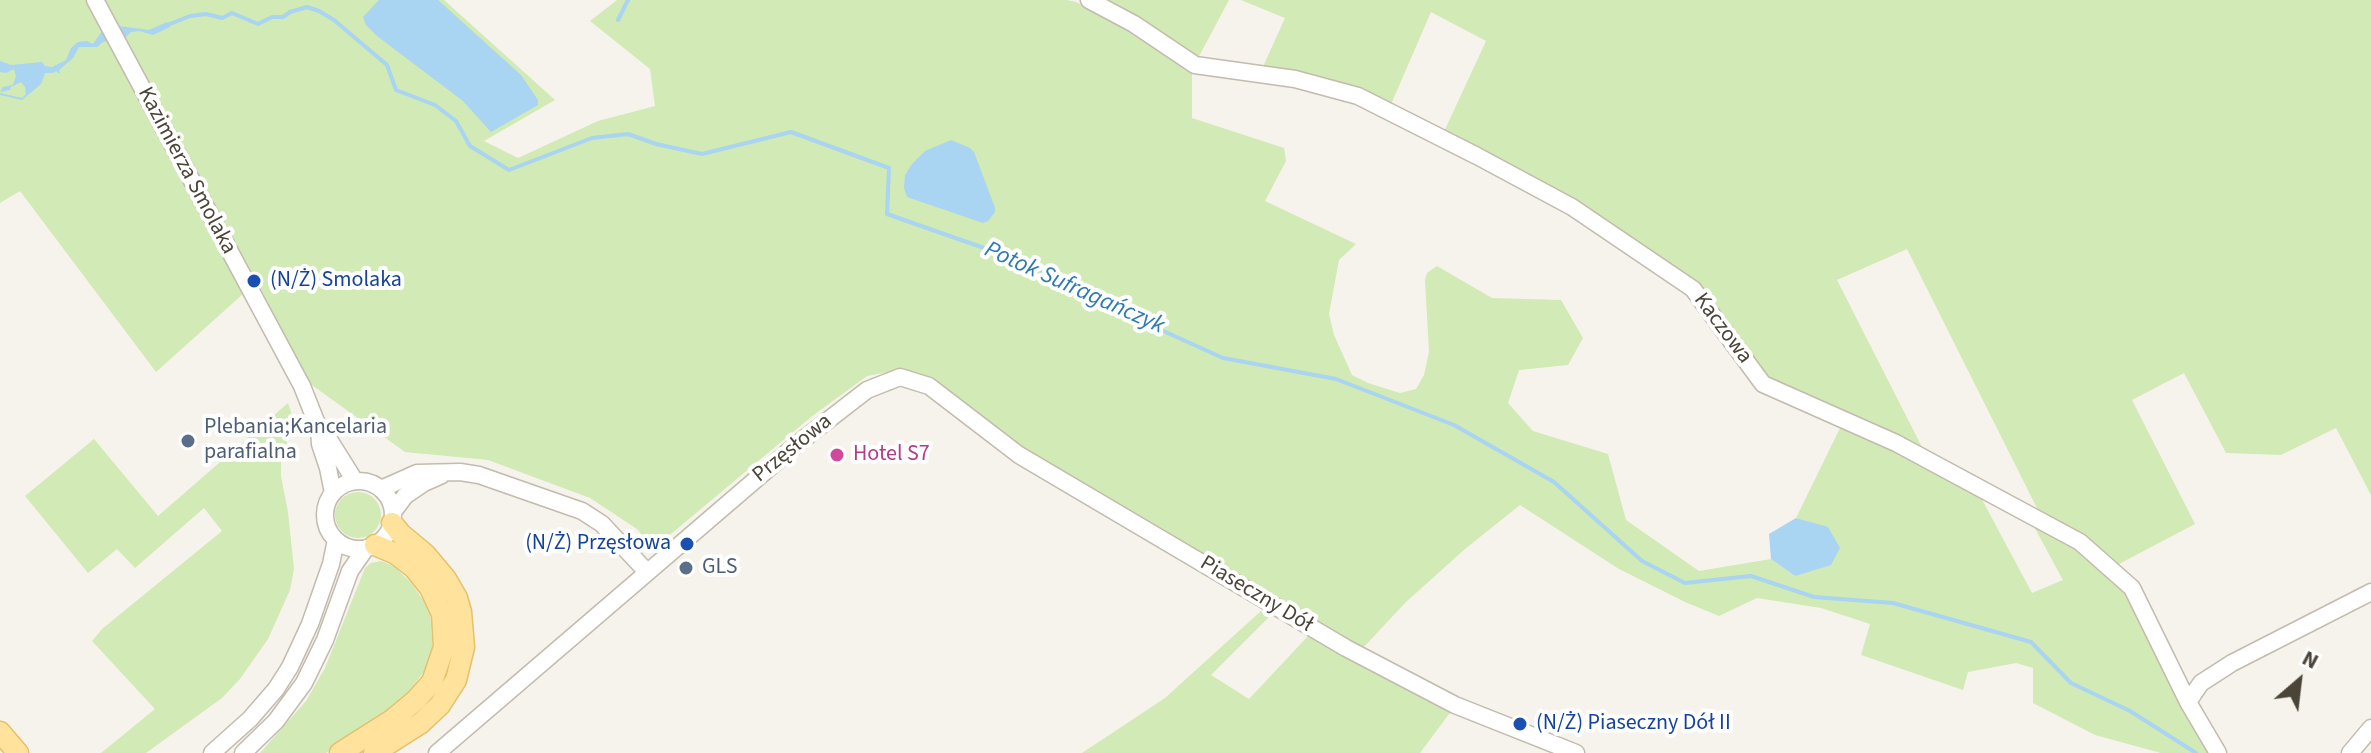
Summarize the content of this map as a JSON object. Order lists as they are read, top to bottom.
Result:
{
  "streets": {
    "street": [
      "Kazimierza Smolaka",
      "Kaczowa",
      "Przęsłowa",
      "Piaseczny Dół"
    ]
  },
  "crossings": [
    ["Przęsłowa", "Piaseczny Dół"]
  ],
  "water": ["Potok Sufragańczyk"],
  "places": [
    "(N/Ż) Smolaka",
    "Plebania;Kancelaria parafialna",
    "Hotel S7",
    "(N/Ż) Przęsłowa",
    "GLS",
    "(N/Ż) Piaseczny Dół II"
  ],
  "north": "top right"
}
